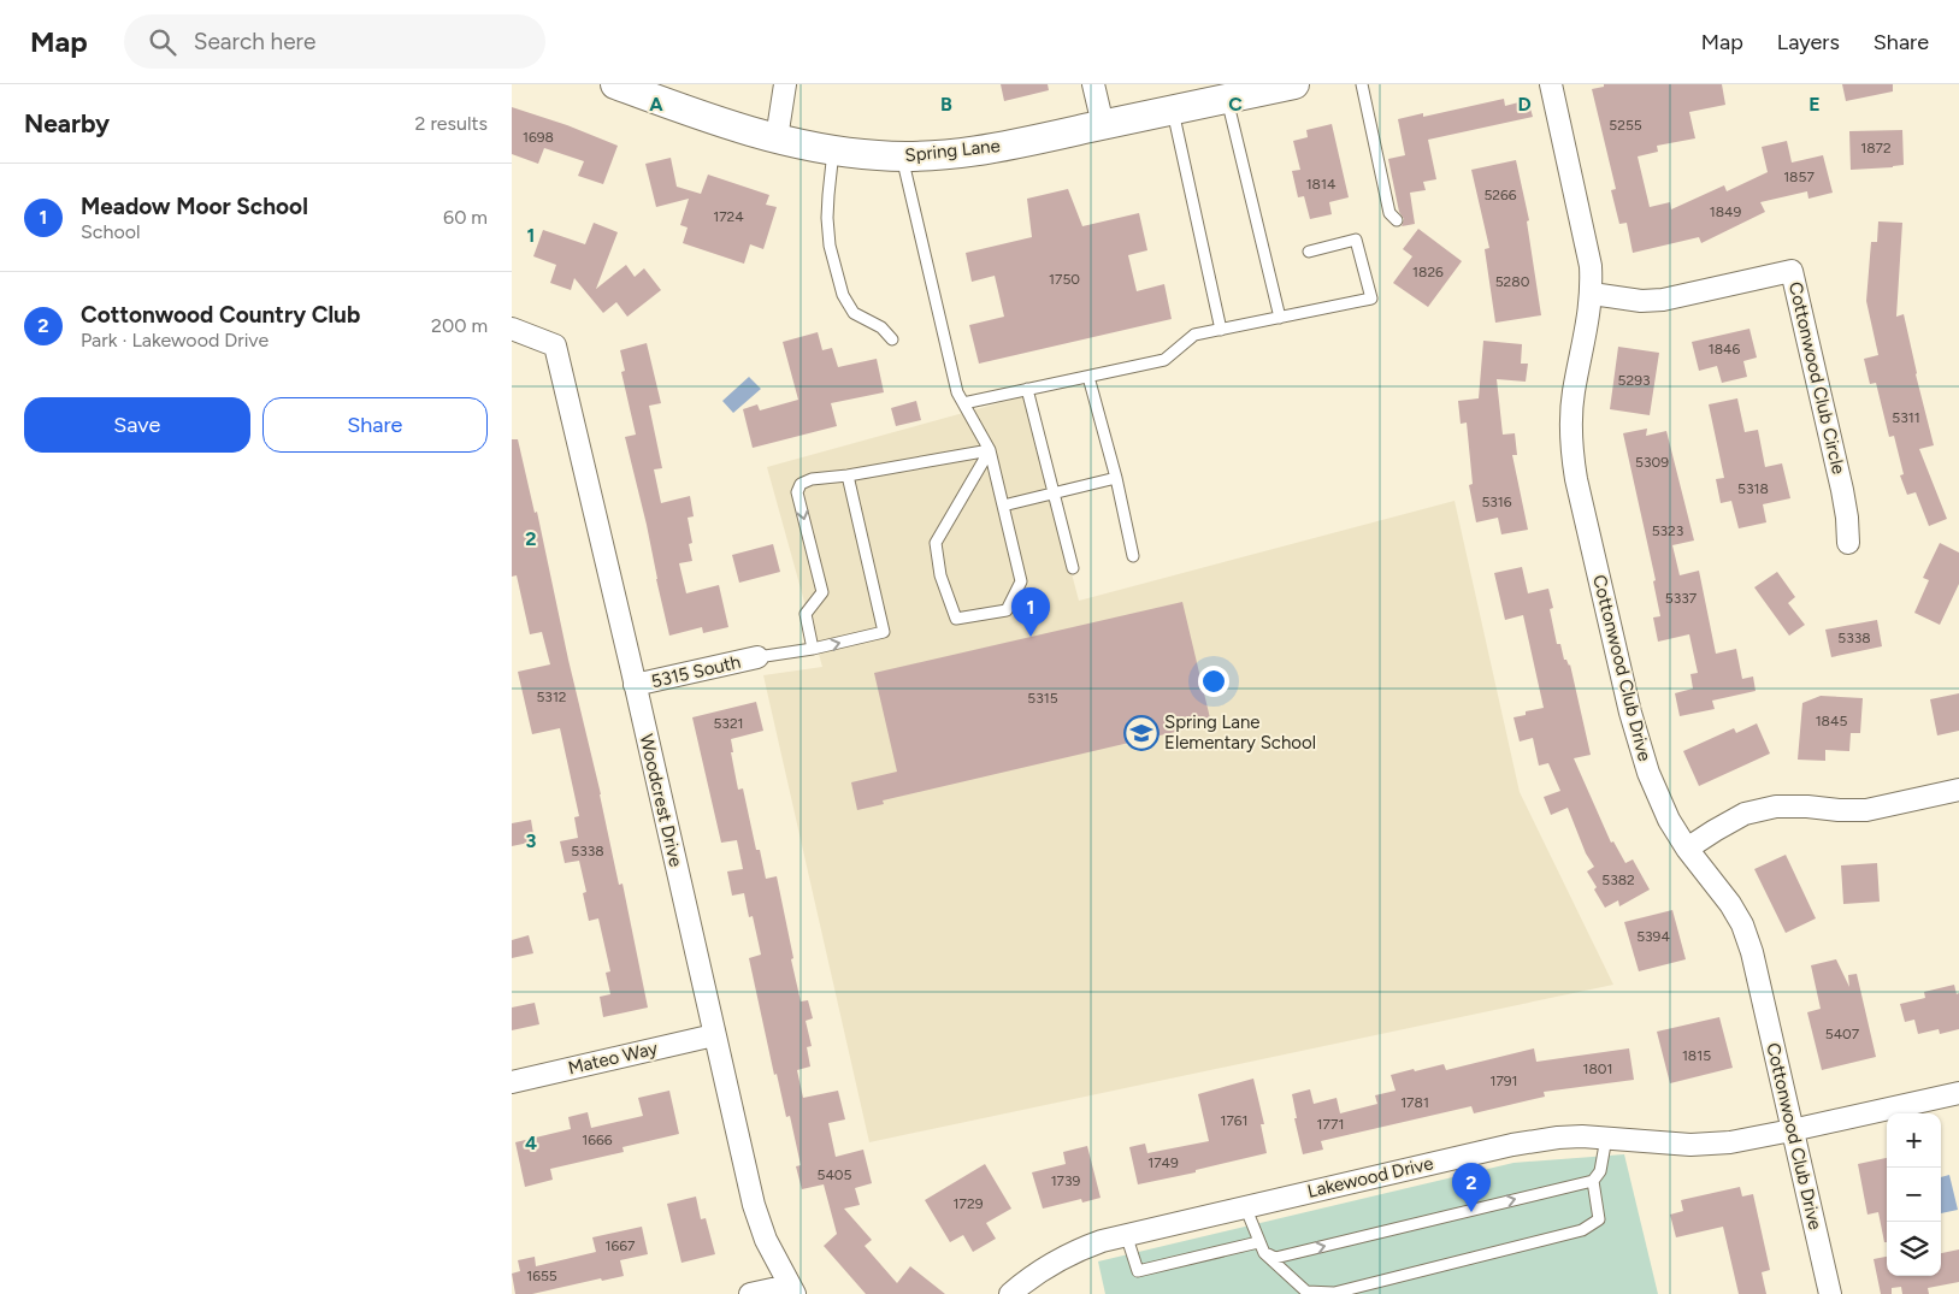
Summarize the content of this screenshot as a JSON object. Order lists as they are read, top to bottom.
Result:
{
  "streets": {
    "street": [
      "Spring Lane",
      "Cottonwood Club Circle",
      "Cottonwood Club Drive",
      "5315 South",
      "Woodcrest Drive",
      "Mateo Way",
      "Lakewood Drive"
    ]
  },
  "crossings": [
    ["Cottonwood Club Circle", "Cottonwood Club Drive"],
    ["Cottonwood Club Drive", "Lakewood Drive"],
    ["5315 South", "Woodcrest Drive"],
    ["Woodcrest Drive", "Mateo Way"]
  ],
  "places": {
    "school or university": ["Spring Lane Elementary School"]
  },
  "house_numbers": [
    "5255",
    "1698",
    "1872",
    "1857",
    "1814",
    "5266",
    "1849",
    "1724",
    "1826",
    "1750",
    "5280",
    "1846",
    "5293",
    "5311",
    "5309",
    "5318",
    "5316",
    "5323",
    "5337",
    "5338",
    "5312",
    "5315",
    "1845",
    "5321",
    "5338",
    "5382",
    "5394",
    "5407",
    "1815",
    "1801",
    "1791",
    "1781",
    "1761",
    "1771",
    "1666",
    "1749",
    "5405",
    "1739",
    "1729",
    "1667",
    "1655"
  ],
  "page": {
    "header": "Map",
    "search": "Search here",
    "nav": ["Map", "Layers", "Share"],
    "heading": ["Nearby", "2 results"],
    "list": [
      {
        "mark": "1",
        "name": "Meadow Moor School",
        "note": "School",
        "value": "60 m"
      },
      {
        "mark": "2",
        "name": "Cottonwood Country Club",
        "note": "Park · Lakewood Drive",
        "value": "200 m"
      }
    ],
    "buttons": ["Save", "Share"],
    "pins": ["1", "2"],
    "map_buttons": ["+", "−"]
  },
  "grid": {
    "columns": [
      "A",
      "B",
      "C",
      "D",
      "E"
    ],
    "rows": [
      "1",
      "2",
      "3",
      "4"
    ]
  }
}
